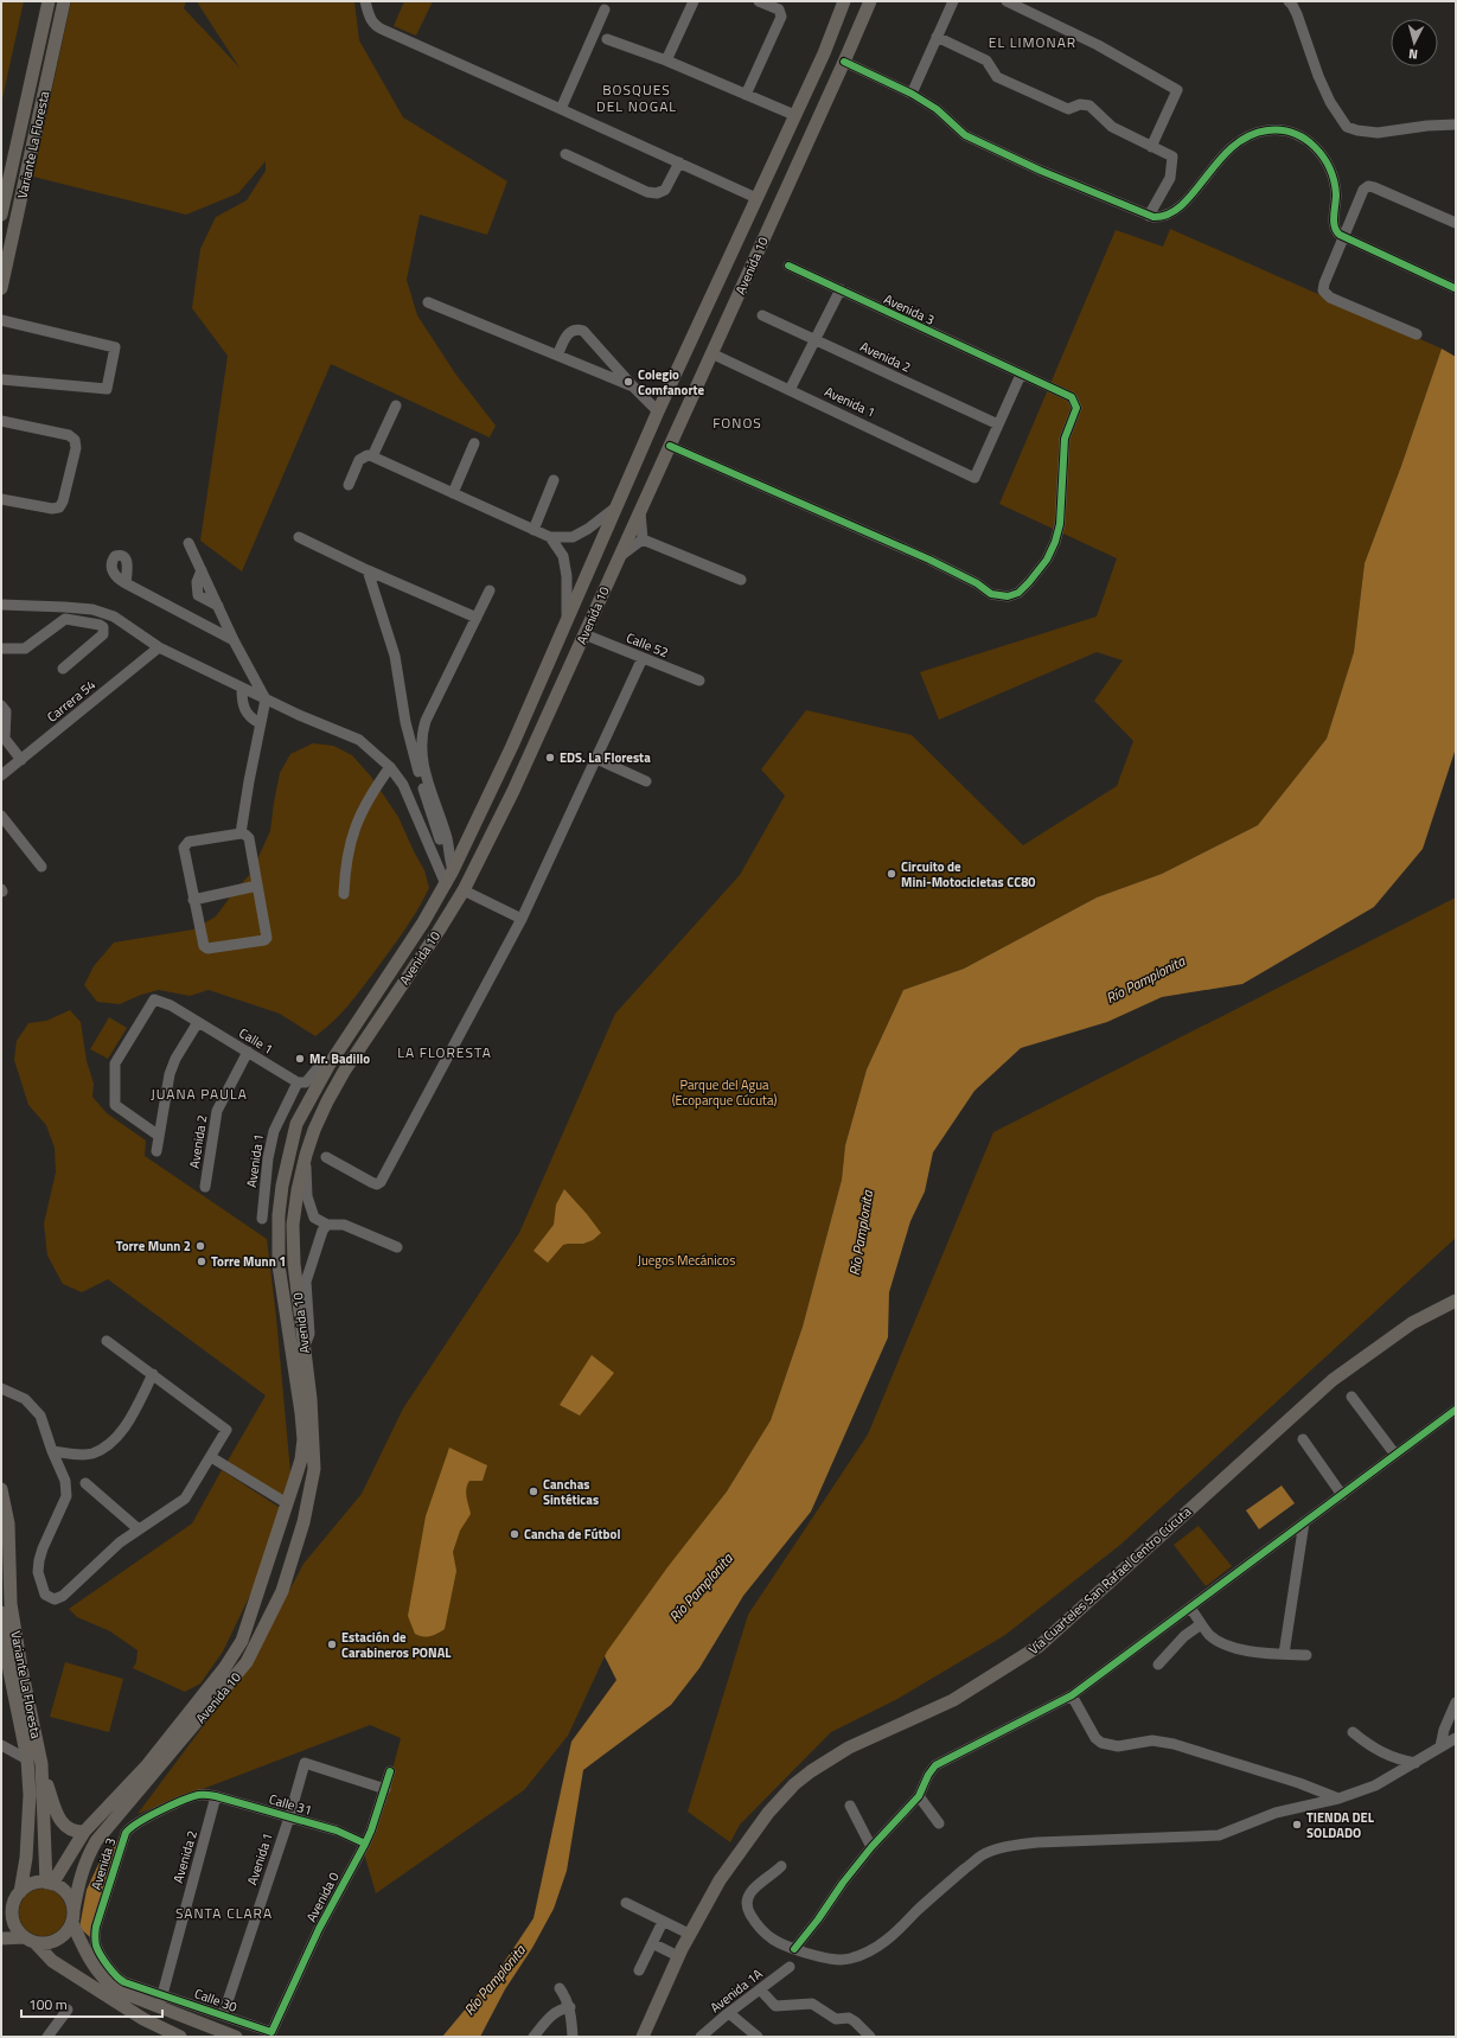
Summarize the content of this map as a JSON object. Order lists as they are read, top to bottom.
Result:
{
  "streets": {
    "main road": ["Variante La Floresta", "Avenida 10", "Vía Cuarteles San Rafael Centro Cúcuta"],
    "street": [
      "Avenida 3",
      "Avenida 2",
      "Avenida 1",
      "Calle 52",
      "Carrera 54",
      "Calle 1",
      "Calle 31",
      "Avenida 0",
      "Avenida 1A",
      "Calle 30"
    ]
  },
  "crossings": [
    ["Variante La Floresta", "Avenida 10"],
    ["Avenida 10", "Avenida 3"],
    ["Avenida 10", "Avenida 1"],
    ["Avenida 10", "Calle 52"],
    ["Avenida 3", "Avenida 2"],
    ["Avenida 3", "Calle 31"],
    ["Avenida 3", "Calle 30"],
    ["Avenida 2", "Avenida 1"],
    ["Avenida 2", "Calle 1"],
    ["Avenida 2", "Calle 31"],
    ["Avenida 2", "Calle 30"],
    ["Avenida 1", "Calle 1"],
    ["Avenida 1", "Calle 31"],
    ["Avenida 1", "Avenida 0"],
    ["Avenida 1", "Calle 30"],
    ["Calle 31", "Avenida 0"],
    ["Avenida 0", "Calle 30"]
  ],
  "districts": [
    "EL LIMONAR",
    "BOSQUES DEL NOGAL",
    "FONOS",
    "LA FLORESTA",
    "JUANA PAULA",
    "SANTA CLARA"
  ],
  "water": ["Río Pamplonita"],
  "parks": ["Parque del Agua (Ecoparque Cúcuta)", "Juegos Mecánicos"],
  "places": [
    "Colegio Comfanorte",
    "EDS. La Floresta",
    "Circuito de Mini-Motocicletas CC80",
    "Mr. Badillo",
    "Torre Munn 2",
    "Torre Munn 1",
    "Canchas Sintéticas",
    "Cancha de Fútbol",
    "Estación de Carabineros PONAL",
    "TIENDA DEL SOLDADO"
  ],
  "scale_bar": "100 m",
  "north": "bottom"
}
